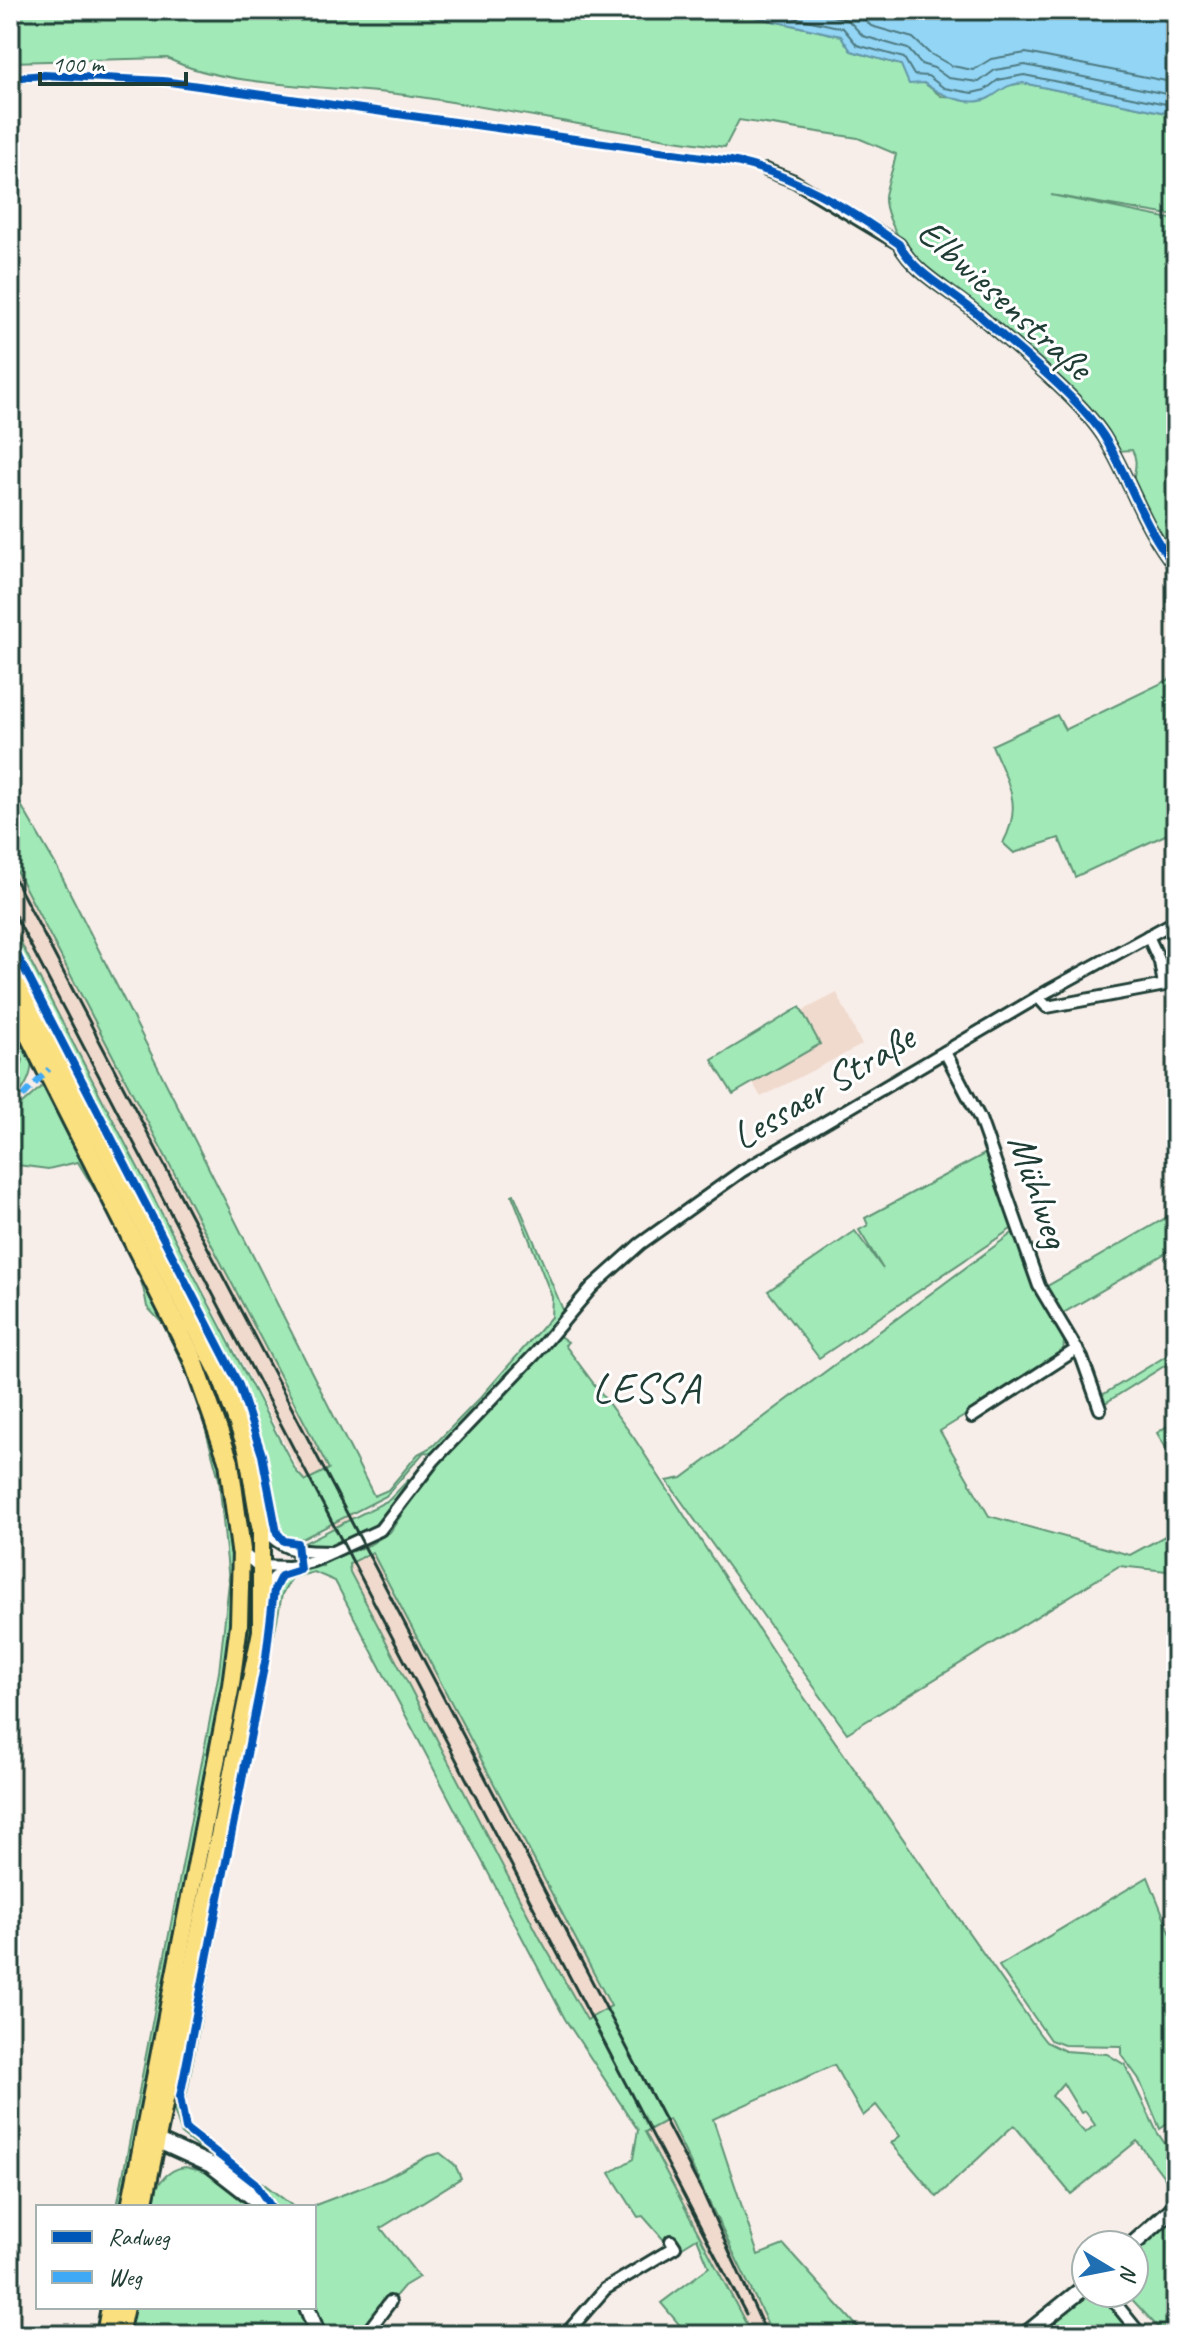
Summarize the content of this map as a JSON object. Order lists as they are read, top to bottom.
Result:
{
  "streets": {
    "street": ["Elbwiesenstraße", "Lessaer Straße", "Mühlweg"]
  },
  "crossings": [
    ["Lessaer Straße", "Mühlweg"]
  ],
  "districts": ["LESSA"],
  "legend": ["Radweg", "Weg"],
  "scale_bar": "100 m",
  "north": "right"
}
